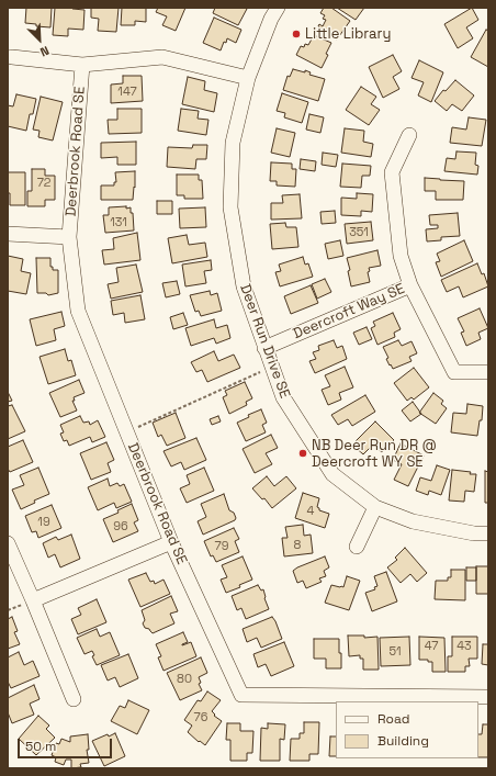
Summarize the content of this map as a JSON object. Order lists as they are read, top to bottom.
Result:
{
  "streets": {
    "street": ["Deerbrook Road SE", "Deercroft Way SE", "Deer Run Drive SE"]
  },
  "crossings": [
    ["Deercroft Way SE", "Deer Run Drive SE"]
  ],
  "places": ["Little Library", "NB Deer Run DR @ Deercroft WY SE"],
  "house_numbers": [
    "147",
    "72",
    "131",
    "351",
    "4",
    "19",
    "96",
    "8",
    "79",
    "47",
    "43",
    "51",
    "80",
    "76"
  ],
  "legend": ["Road", "Building"],
  "scale_bar": "50 m",
  "north": "bottom right"
}
